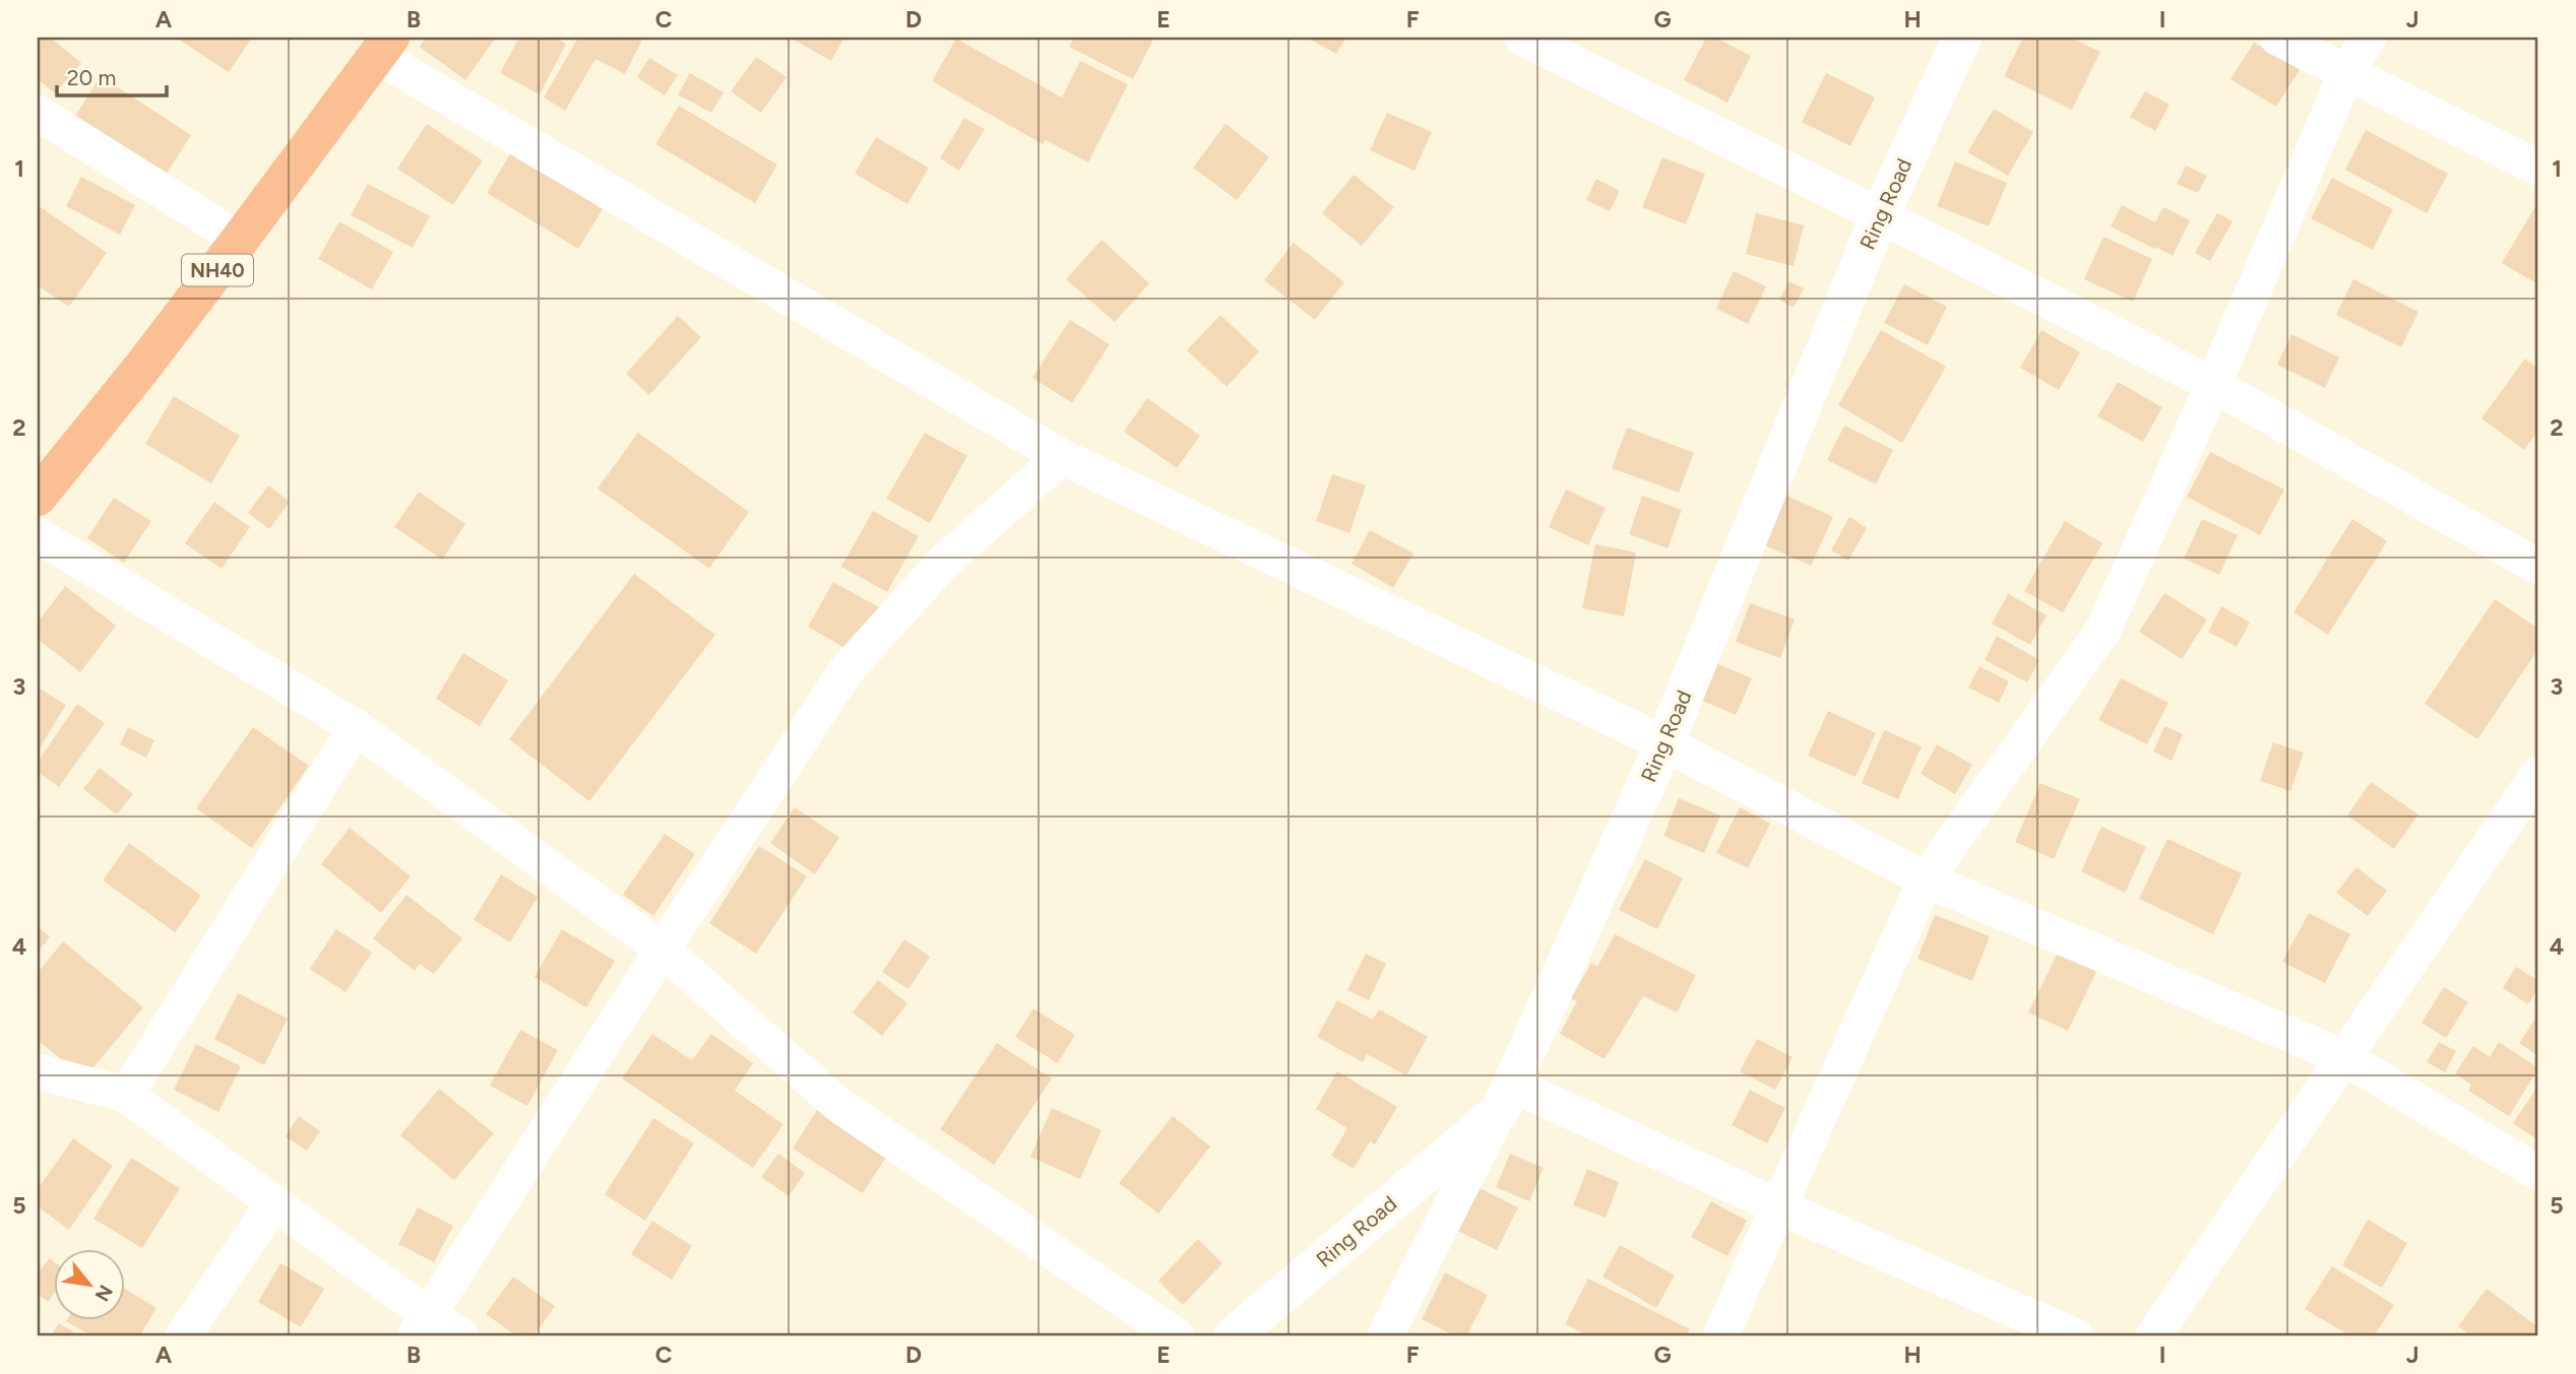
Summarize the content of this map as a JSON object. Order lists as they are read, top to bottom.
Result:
{
  "streets": {
    "highway": ["NH40"],
    "street": ["Ring Road"]
  },
  "scale_bar": "20 m",
  "north": "bottom right",
  "grid": {
    "columns": [
      "A",
      "B",
      "C",
      "D",
      "E",
      "F",
      "G",
      "H",
      "I",
      "J"
    ],
    "rows": [
      "1",
      "2",
      "3",
      "4",
      "5"
    ]
  }
}
